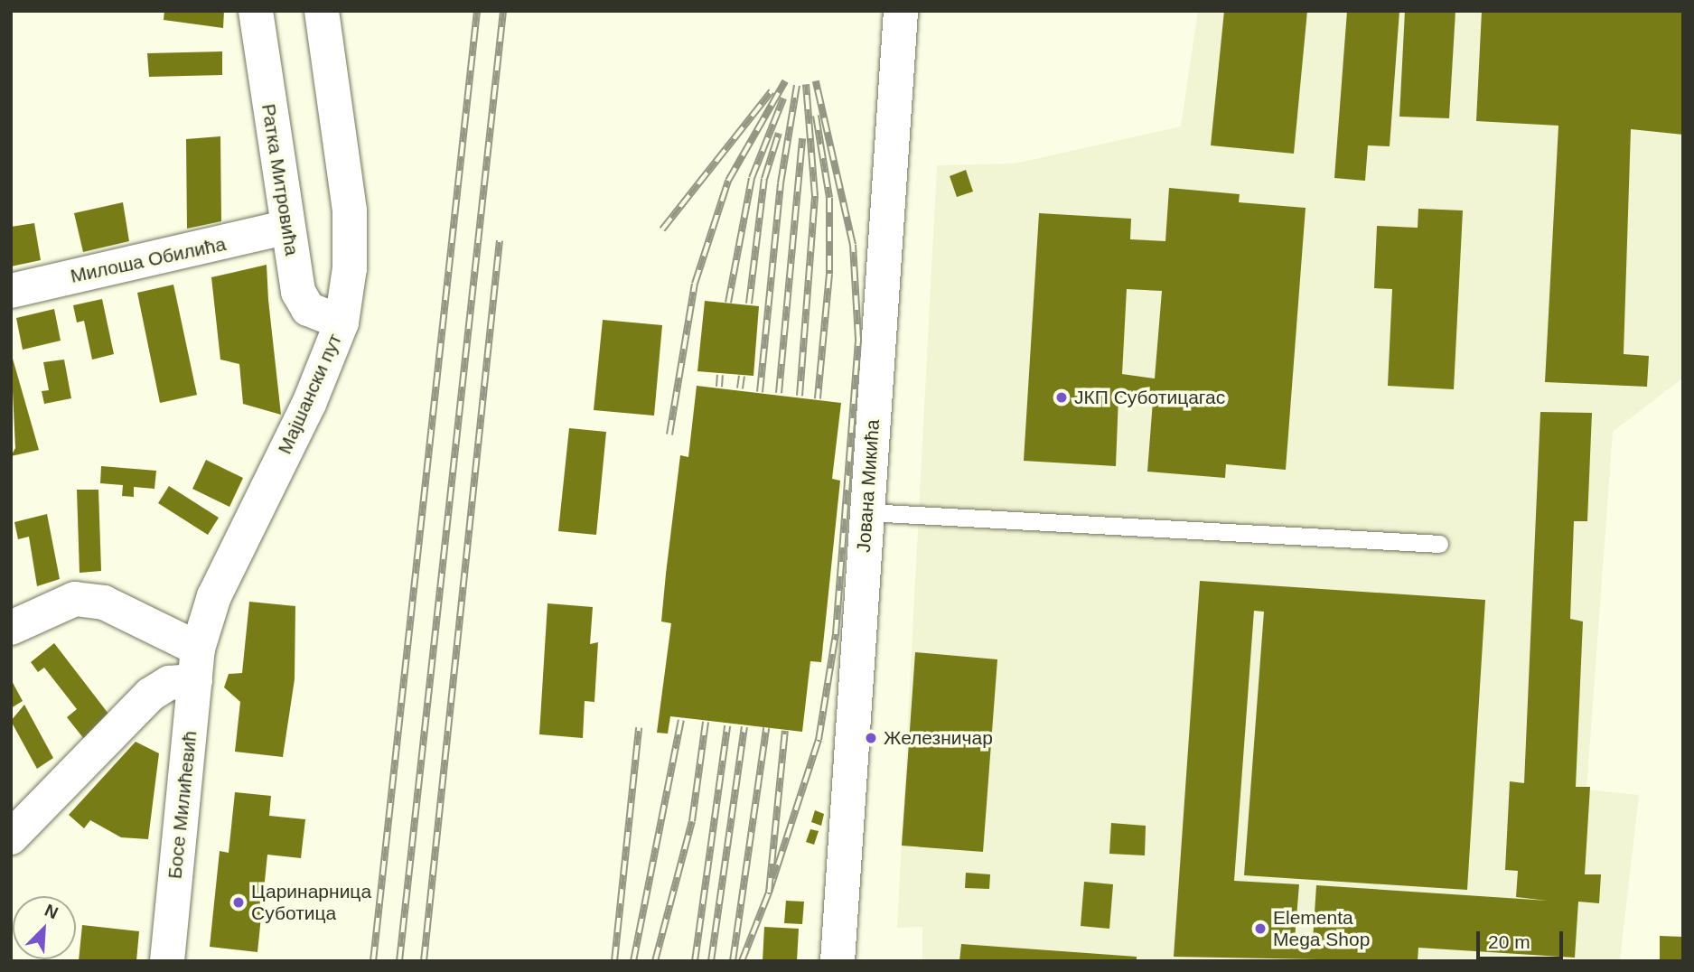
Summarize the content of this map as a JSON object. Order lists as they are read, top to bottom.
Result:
{
  "streets": {
    "street": [
      "Ратка Митровића",
      "Милоша Обилића",
      "Мајшански пут",
      "Јована Микића",
      "Босе Милићевић"
    ]
  },
  "crossings": [
    ["Ратка Митровића", "Милоша Обилића"],
    ["Ратка Митровића", "Мајшански пут"],
    ["Мајшански пут", "Босе Милићевић"]
  ],
  "places": [
    "ЈКП Суботицагас",
    "Железничар",
    "Царинарница Суботица",
    "Elementa Mega Shop"
  ],
  "scale_bar": "20 m",
  "north": "top right"
}
